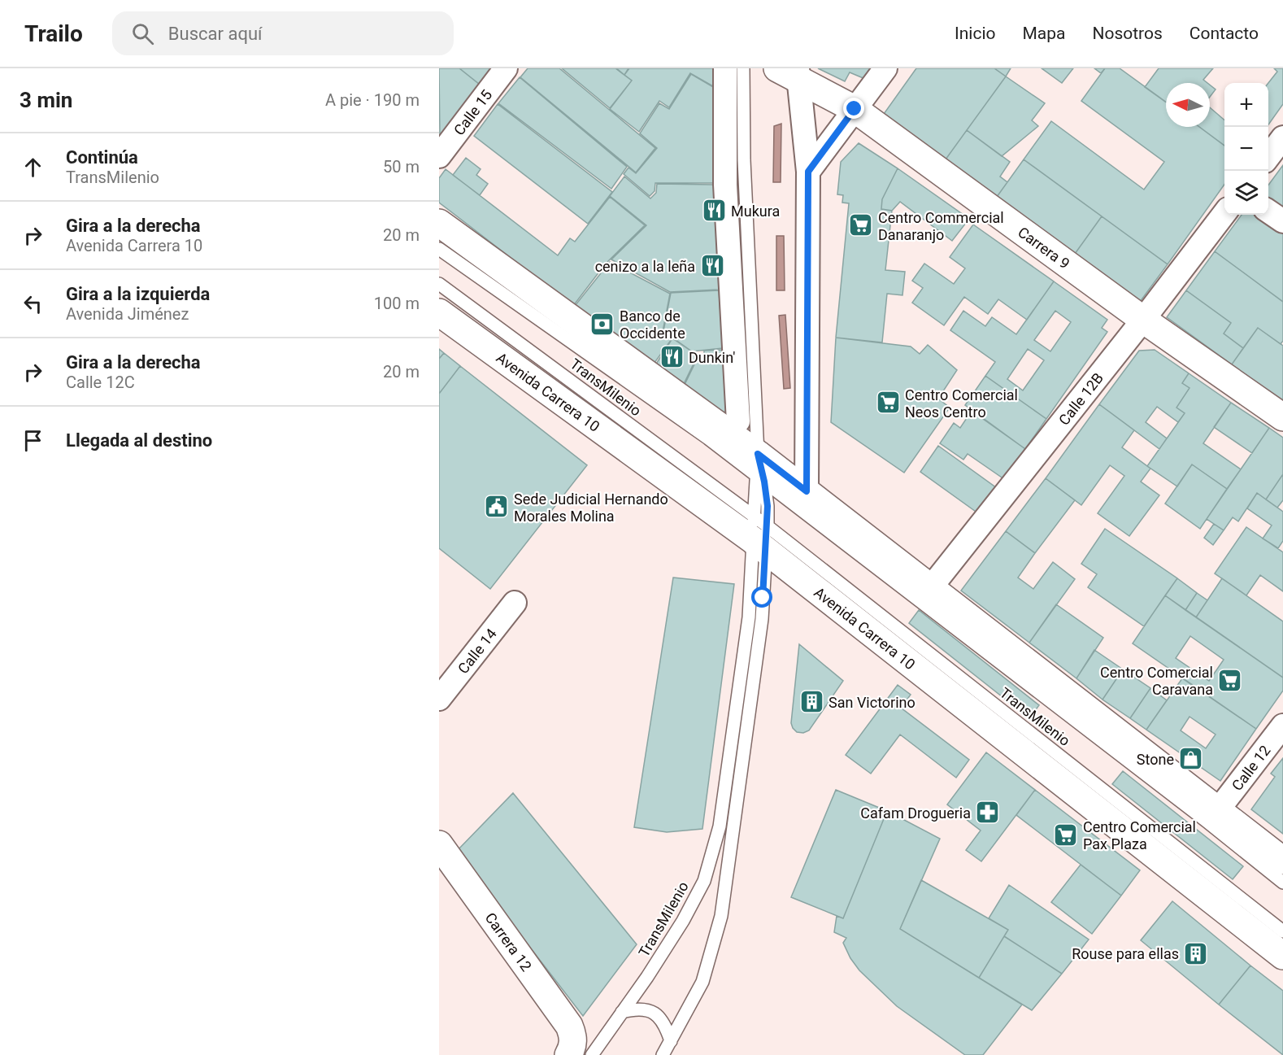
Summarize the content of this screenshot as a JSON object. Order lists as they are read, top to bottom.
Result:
{
  "streets": {
    "main road": ["Carrera 9", "Avenida Carrera 10", "Carrera 12"],
    "street": [
      "Calle 15",
      "Calle 12B",
      "Calle 14",
      "Calle 12"
    ],
    "lane": ["TransMilenio"]
  },
  "crossings": [
    ["Carrera 9", "Calle 12B"],
    ["TransMilenio", "Avenida Carrera 10"],
    ["TransMilenio", "Carrera 12"]
  ],
  "places": {
    "restaurant": ["Mukura", "cenizo a la leña", "Dunkin'"],
    "supermarket": [
      "Centro Commercial Danaranjo",
      "Centro Comercial Neos Centro",
      "Centro Comercial Caravana",
      "Centro Comercial Pax Plaza"
    ],
    "bank": ["Banco de Occidente"],
    "public building": ["Sede Judicial Hernando Morales Molina"],
    "building": ["San Victorino", "Rouse para ellas"],
    "shop": ["Stone"],
    "pharmacy": ["Cafam Drogueria"]
  },
  "north": "left",
  "page": {
    "header": "Trailo",
    "search": "Buscar aquí",
    "nav": [
      "Inicio",
      "Mapa",
      "Nosotros",
      "Contacto"
    ],
    "heading": ["3 min", "A pie · 190 m"],
    "map_buttons": ["+", "−"],
    "list": [
      ["Continúa", "TransMilenio", "50 m"],
      ["Gira a la derecha", "Avenida Carrera 10", "20 m"],
      ["Gira a la izquierda", "Avenida Jiménez", "100 m"],
      ["Gira a la derecha", "Calle 12C", "20 m"],
      "Llegada al destino"
    ]
  }
}
